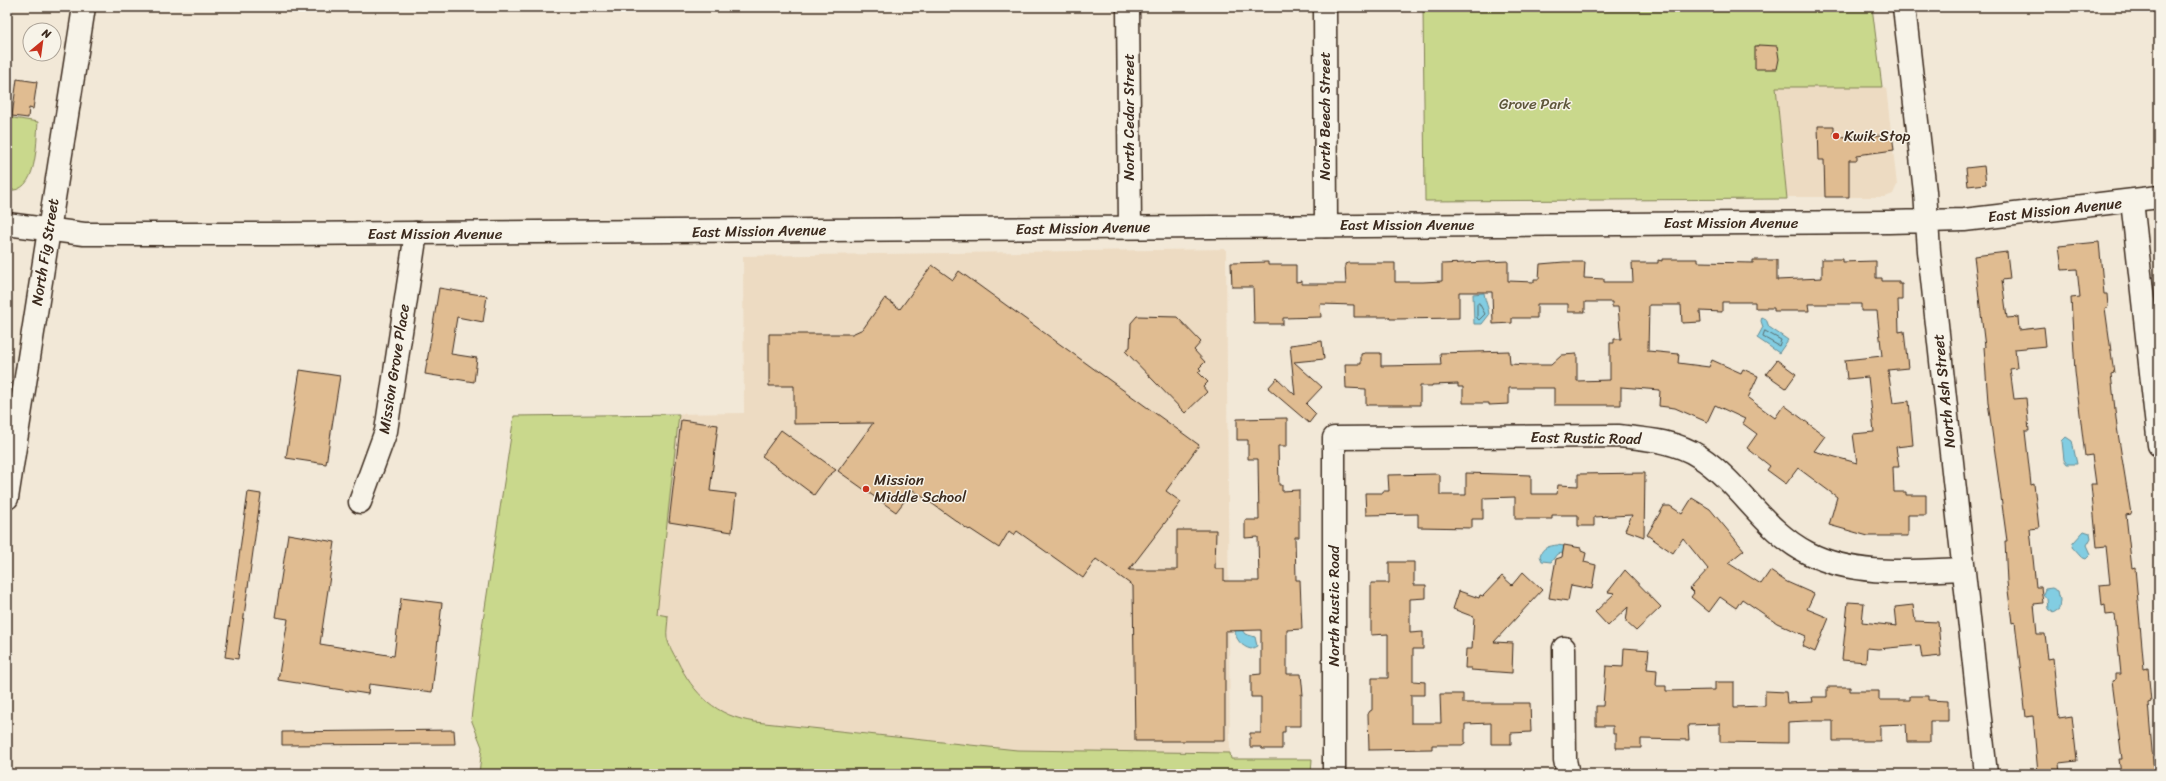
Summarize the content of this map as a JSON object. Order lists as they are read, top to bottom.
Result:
{
  "streets": {
    "main road": [
      "North Beech Street",
      "North Cedar Street",
      "East Mission Avenue",
      "North Fig Street",
      "Mission Grove Place",
      "North Ash Street",
      "East Rustic Road",
      "North Rustic Road"
    ]
  },
  "crossings": [
    ["North Beech Street", "East Mission Avenue"],
    ["North Cedar Street", "East Mission Avenue"],
    ["East Mission Avenue", "North Fig Street"],
    ["East Mission Avenue", "Mission Grove Place"],
    ["East Mission Avenue", "North Ash Street"],
    ["North Ash Street", "East Rustic Road"],
    ["East Rustic Road", "North Rustic Road"]
  ],
  "parks": ["Grove Park"],
  "places": ["Kwik Stop", "Mission Middle School"],
  "north": "top right"
}
